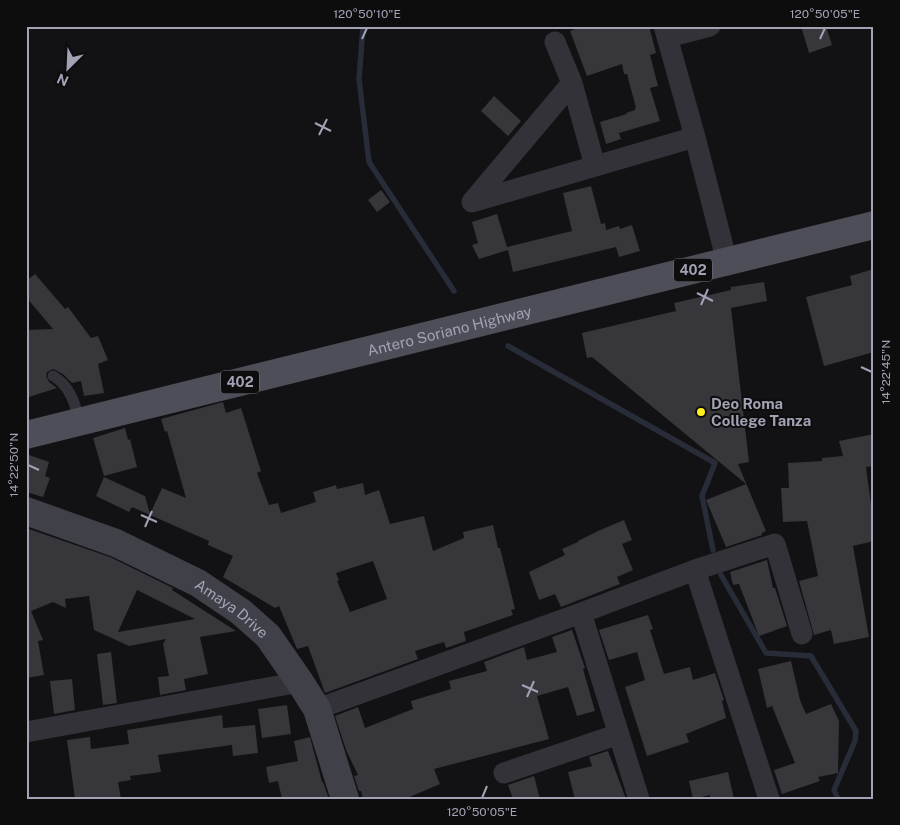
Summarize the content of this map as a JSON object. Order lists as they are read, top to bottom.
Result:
{
  "streets": {
    "main road": ["402", "Antero Soriano Highway"],
    "street": ["Amaya Drive"]
  },
  "places": ["Deo Roma College Tanza"],
  "north": "bottom left",
  "coordinates": [
    "120°50'10\"E",
    "120°50'05\"E",
    "14°22'45\"N",
    "14°22'50\"N"
  ]
}
